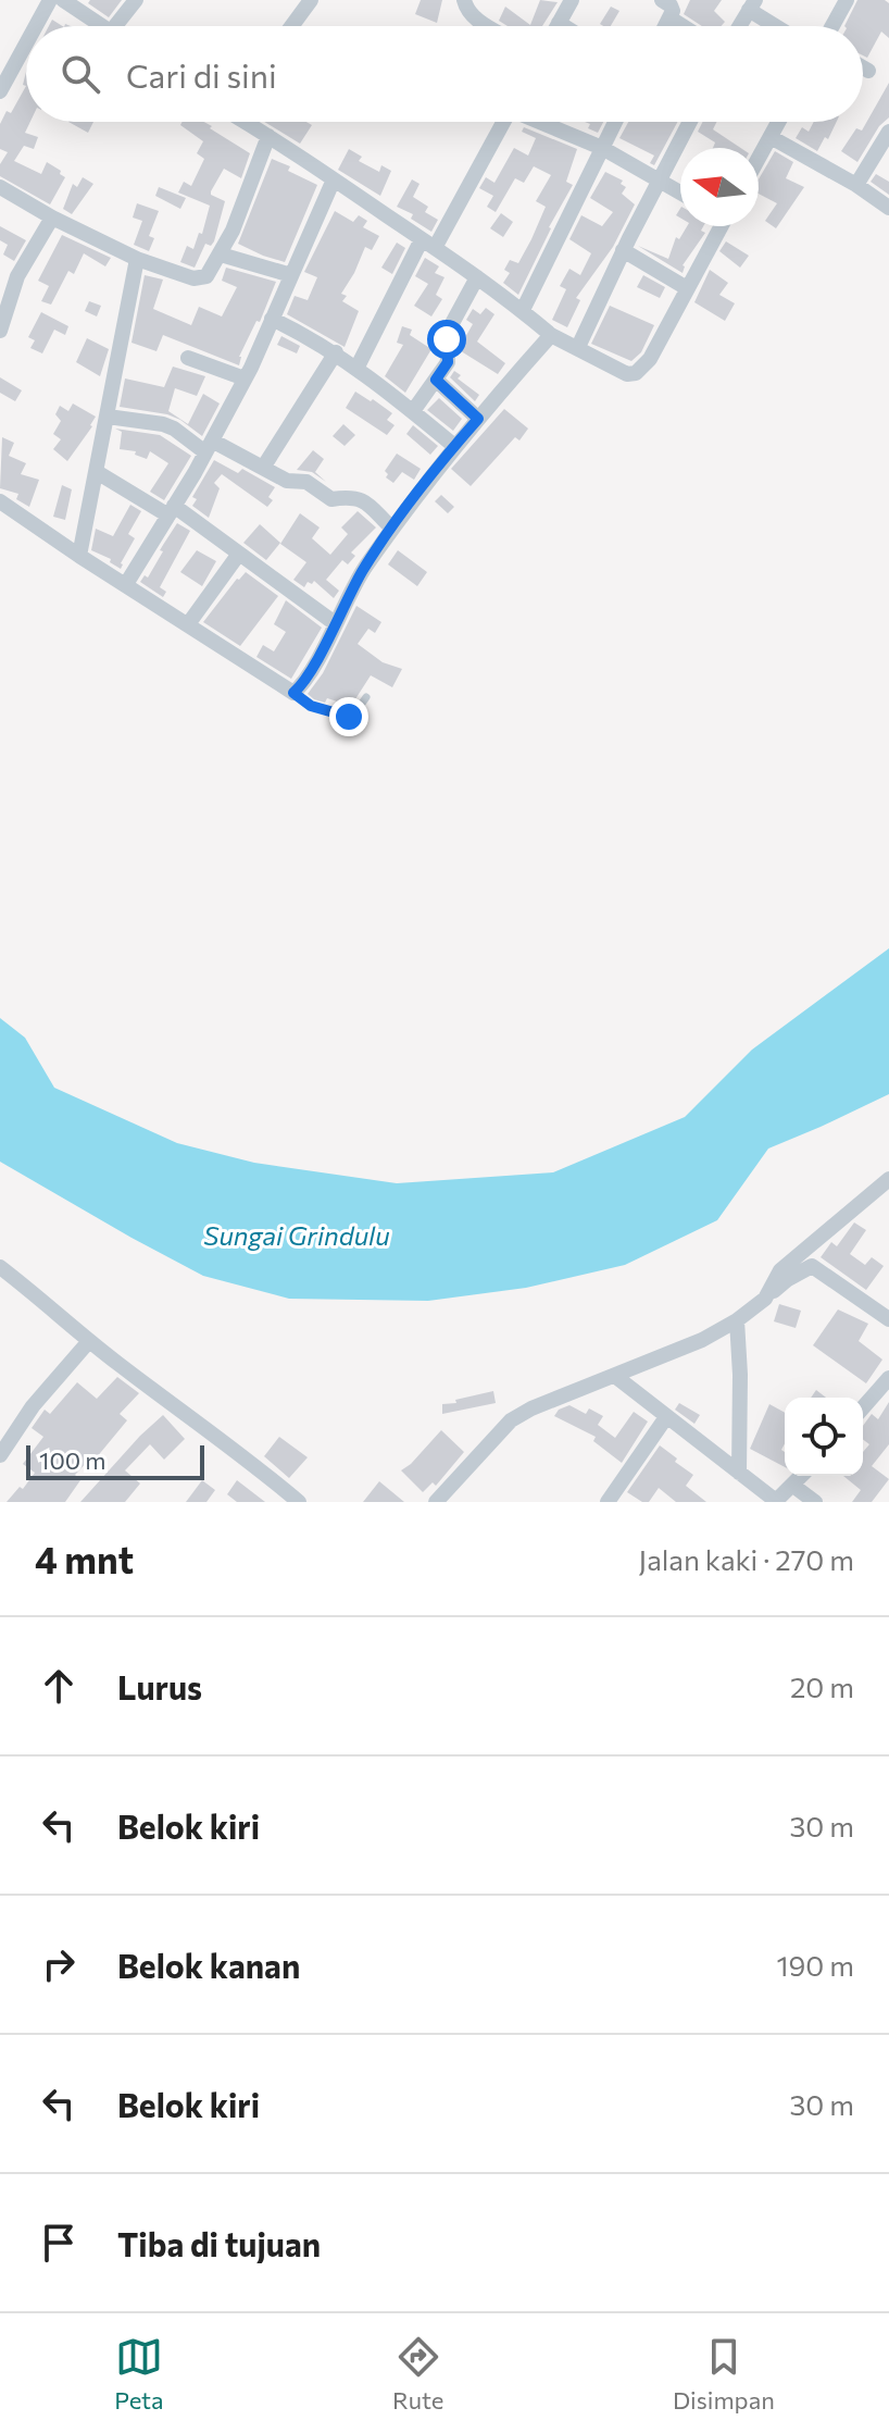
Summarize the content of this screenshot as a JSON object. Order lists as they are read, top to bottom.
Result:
{
  "water": ["Sungai Grindulu"],
  "scale_bar": "100 m",
  "north": "left",
  "page": {
    "search": "Cari di sini",
    "scale": "100 m",
    "heading": ["4 mnt", "Jalan kaki · 270 m"],
    "list": [
      ["Lurus", "20 m"],
      ["Belok kiri", "30 m"],
      ["Belok kanan", "190 m"],
      ["Belok kiri", "30 m"],
      "Tiba di tujuan"
    ],
    "nav": ["Peta", "Rute", "Disimpan"]
  }
}
